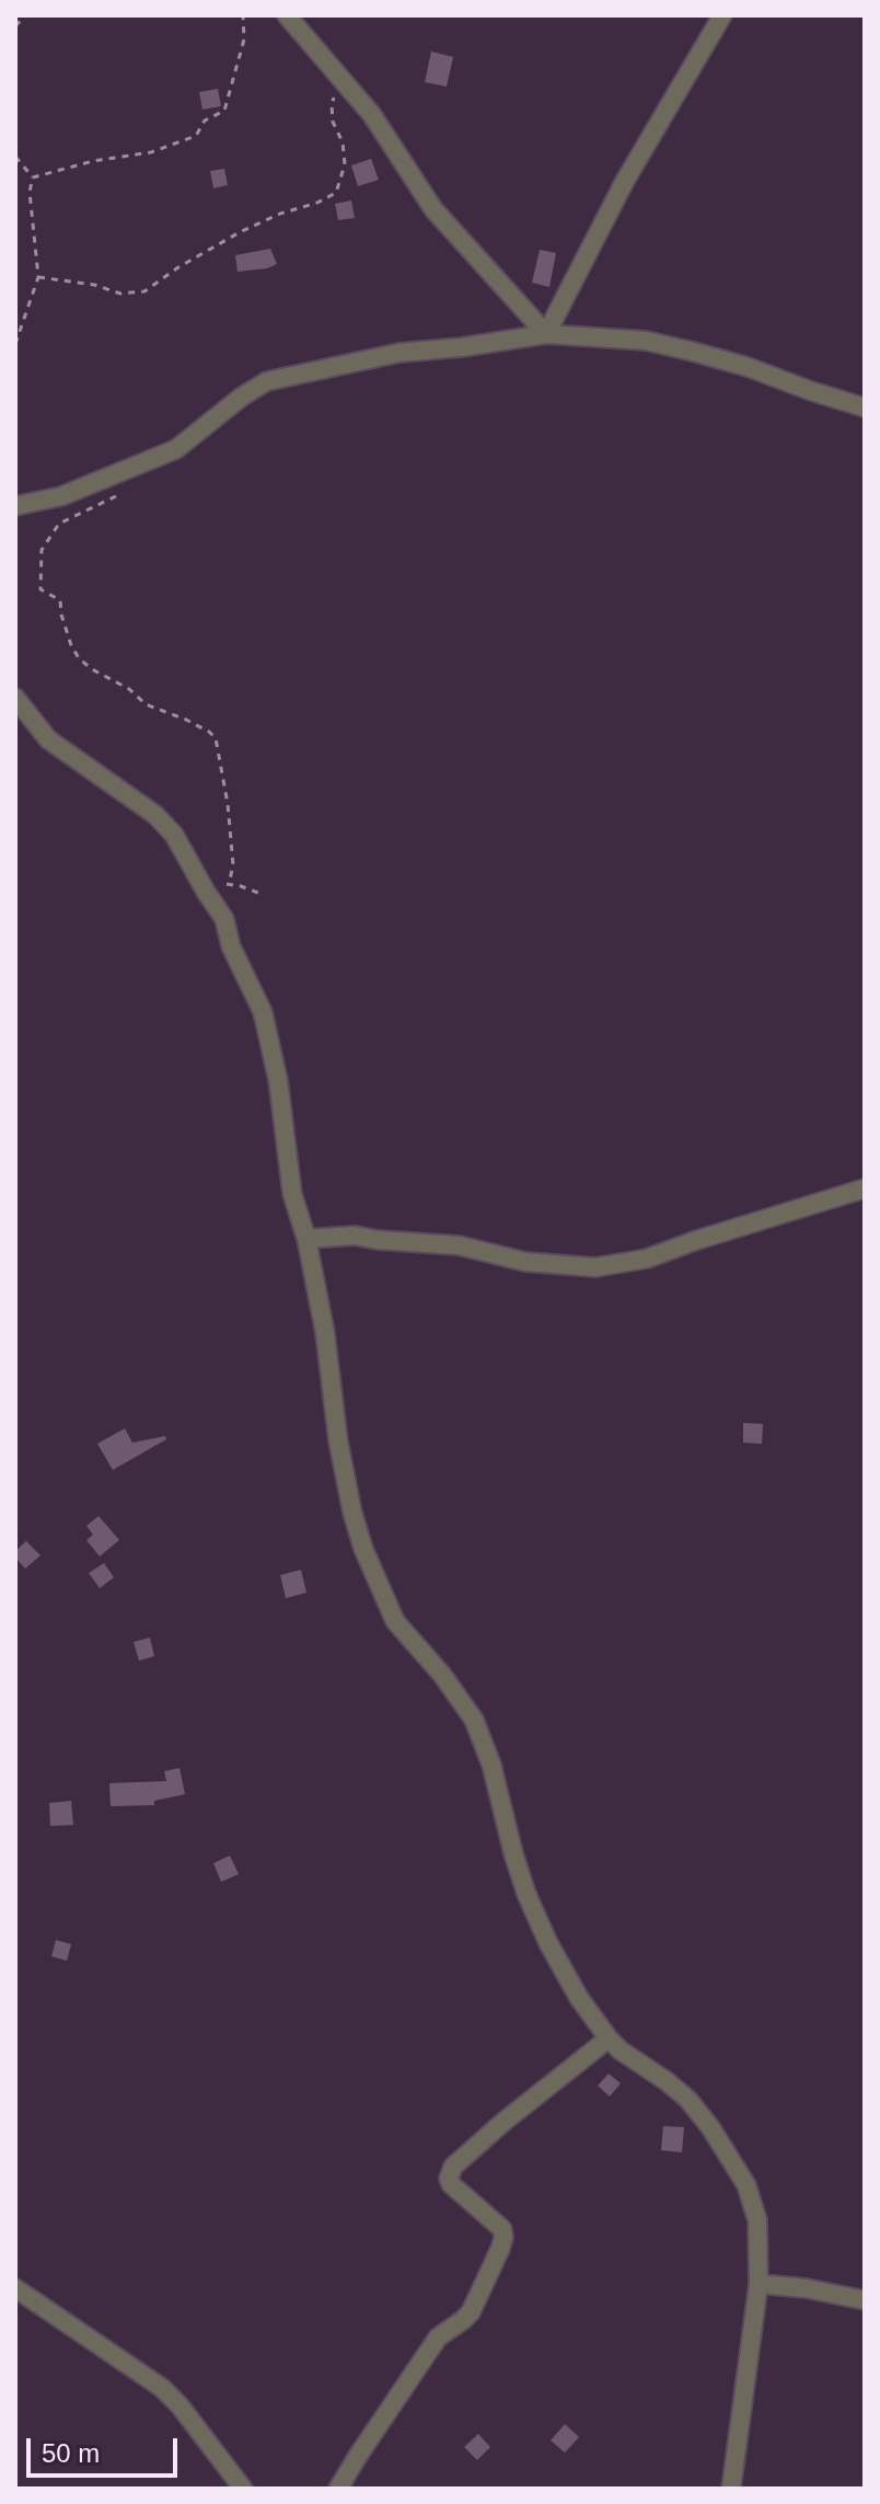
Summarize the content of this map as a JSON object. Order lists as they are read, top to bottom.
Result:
{
  "scale_bar": "50 m"
}
